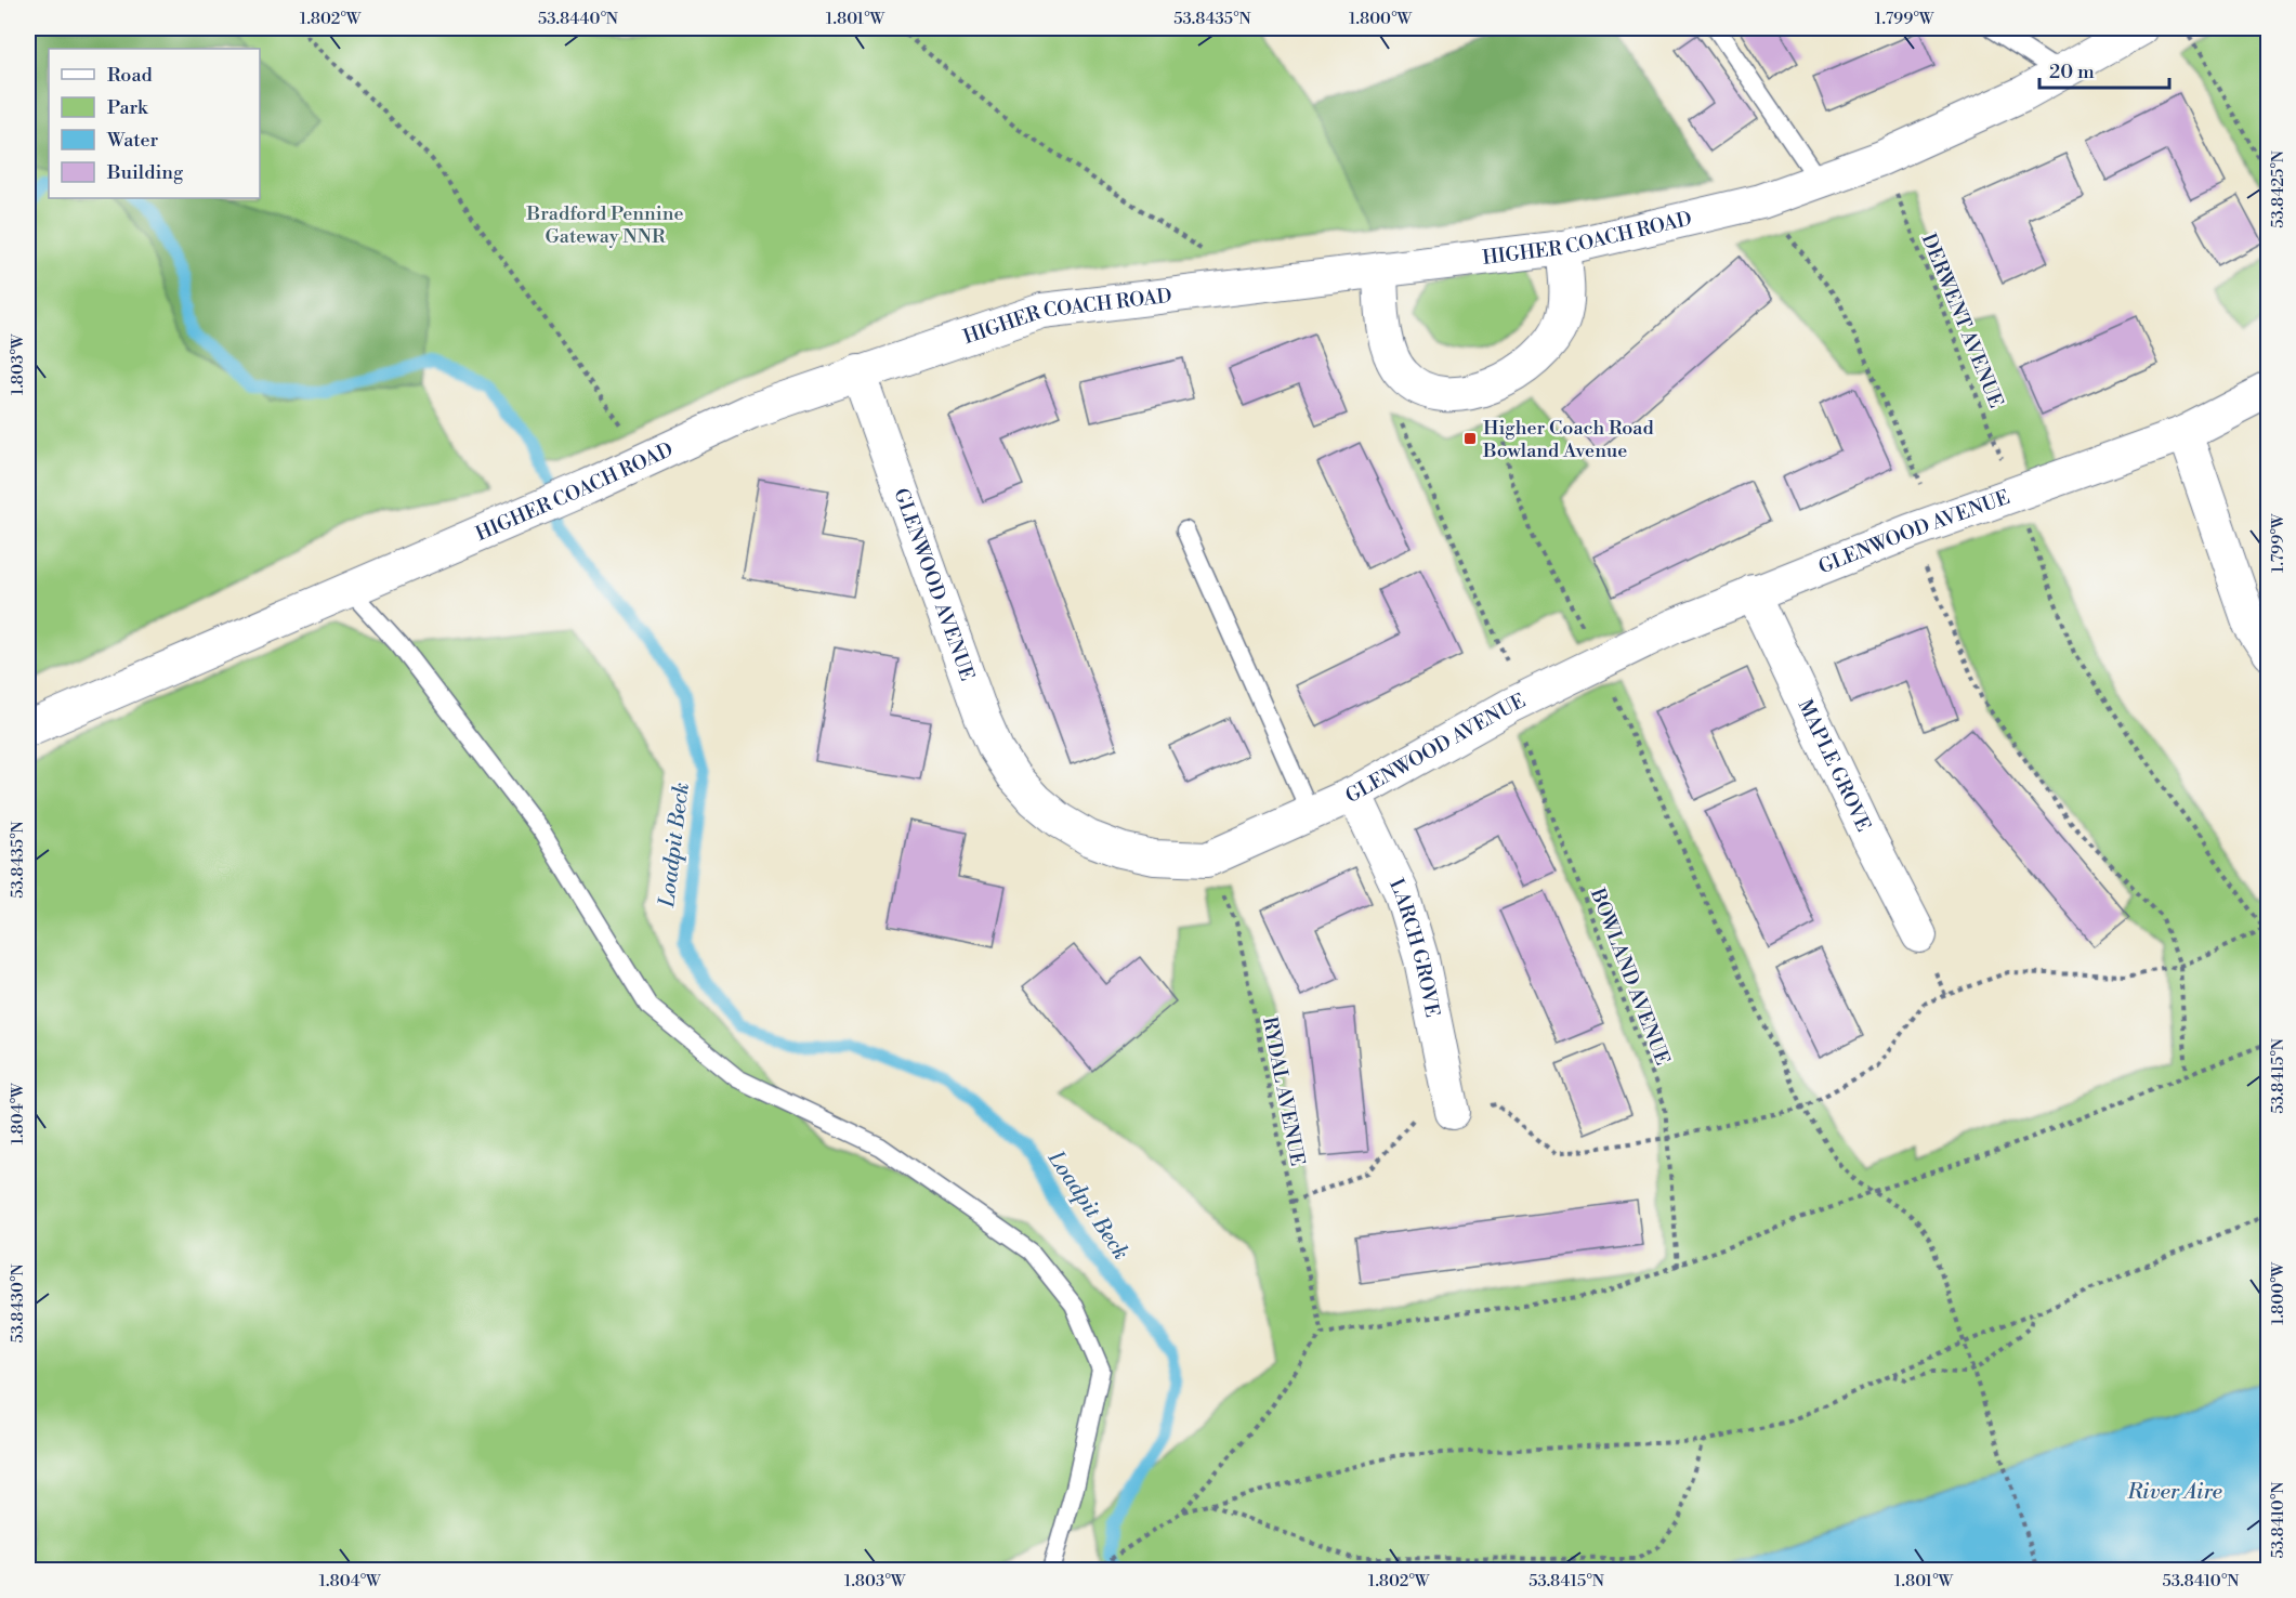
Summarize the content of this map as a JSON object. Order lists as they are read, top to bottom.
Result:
{
  "streets": {
    "street": [
      "HIGHER COACH ROAD",
      "GLENWOOD AVENUE",
      "MAPLE GROVE",
      "LARCH GROVE"
    ],
    "path": ["DERWENT AVENUE", "BOWLAND AVENUE", "RYDAL AVENUE"]
  },
  "crossings": [
    ["HIGHER COACH ROAD", "DERWENT AVENUE"],
    ["HIGHER COACH ROAD", "GLENWOOD AVENUE"],
    ["DERWENT AVENUE", "GLENWOOD AVENUE"],
    ["GLENWOOD AVENUE", "MAPLE GROVE"],
    ["GLENWOOD AVENUE", "LARCH GROVE"],
    ["GLENWOOD AVENUE", "BOWLAND AVENUE"],
    ["GLENWOOD AVENUE", "RYDAL AVENUE"]
  ],
  "water": ["Loadpit Beck", "River Aire"],
  "parks": ["Bradford Pennine Gateway NNR"],
  "places": {
    "transit": ["Higher Coach Road Bowland Avenue"]
  },
  "legend": [
    "Road",
    "Park",
    "Water",
    "Building"
  ],
  "scale_bar": "20 m",
  "coordinates": [
    "1.802°W",
    "53.8440°N",
    "1.801°W",
    "53.8435°N",
    "1.800°W",
    "1.799°W",
    "53.8425°N",
    "1.803°W",
    "53.8415°N",
    "1.804°W",
    "53.8430°N",
    "53.8410°N"
  ]
}
